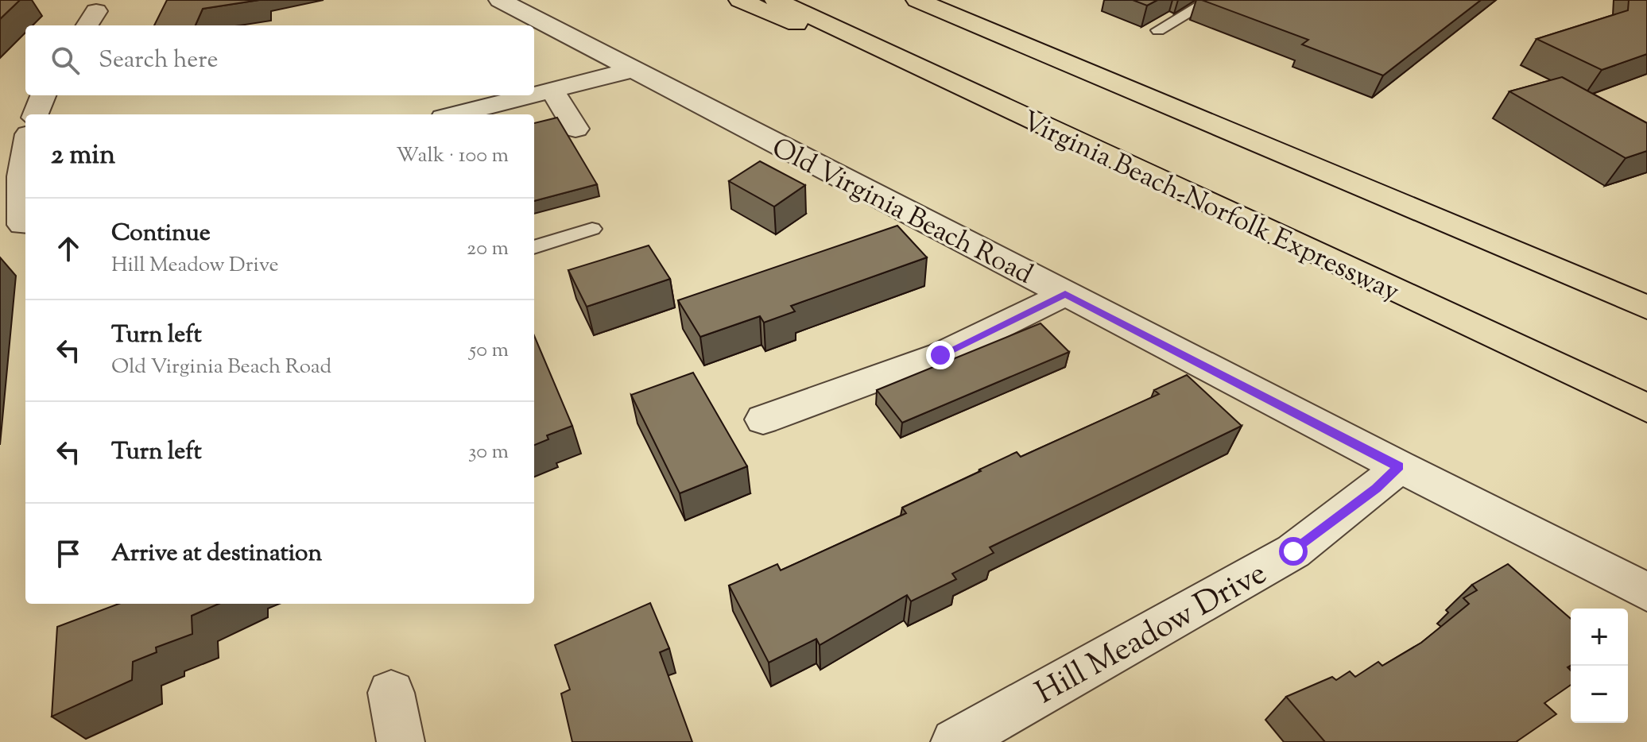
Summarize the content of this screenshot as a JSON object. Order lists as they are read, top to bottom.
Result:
{
  "streets": {
    "highway": ["Virginia Beach-Norfolk Expressway"],
    "street": ["Old Virginia Beach Road", "Hill Meadow Drive"]
  },
  "crossings": [
    ["Old Virginia Beach Road", "Hill Meadow Drive"]
  ],
  "page": {
    "search": "Search here",
    "heading": ["2 min", "Walk · 100 m"],
    "list": [
      ["Continue", "Hill Meadow Drive", "20 m"],
      ["Turn left", "Old Virginia Beach Road", "50 m"],
      ["Turn left", "30 m"],
      "Arrive at destination"
    ],
    "map_buttons": ["+", "−"]
  }
}
